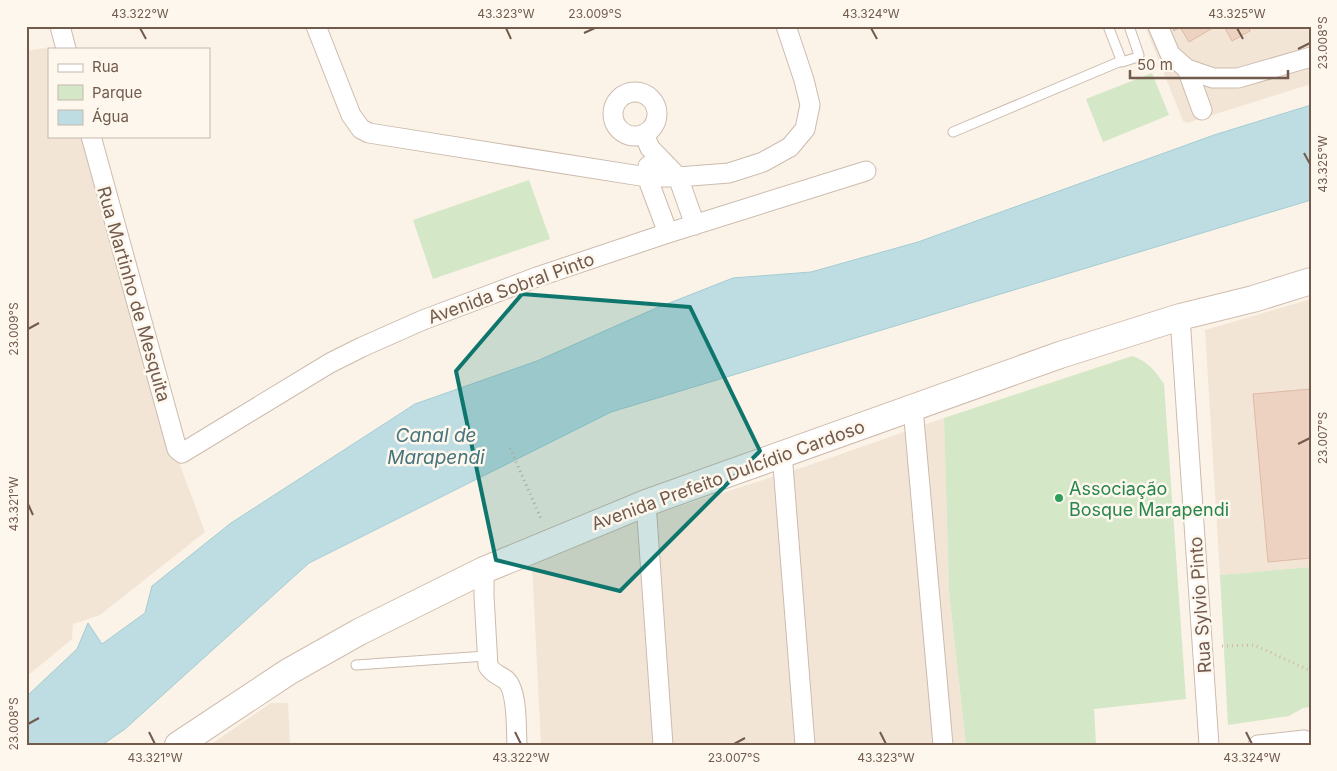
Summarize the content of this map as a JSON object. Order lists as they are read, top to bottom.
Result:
{
  "streets": {
    "street": [
      "Avenida Sobral Pinto",
      "Rua Martinho de Mesquita",
      "Avenida Prefeito Dulcídio Cardoso",
      "Rua Sylvio Pinto"
    ]
  },
  "crossings": [
    ["Avenida Sobral Pinto", "Rua Martinho de Mesquita"],
    ["Avenida Prefeito Dulcídio Cardoso", "Rua Sylvio Pinto"]
  ],
  "water": ["Canal de Marapendi"],
  "places": ["Associação Bosque Marapendi"],
  "legend": ["Rua", "Parque", "Água"],
  "scale_bar": "50 m",
  "coordinates": [
    "43.322°W",
    "43.323°W",
    "23.009°S",
    "43.324°W",
    "43.325°W",
    "23.008°S",
    "23.007°S",
    "43.321°W"
  ]
}
